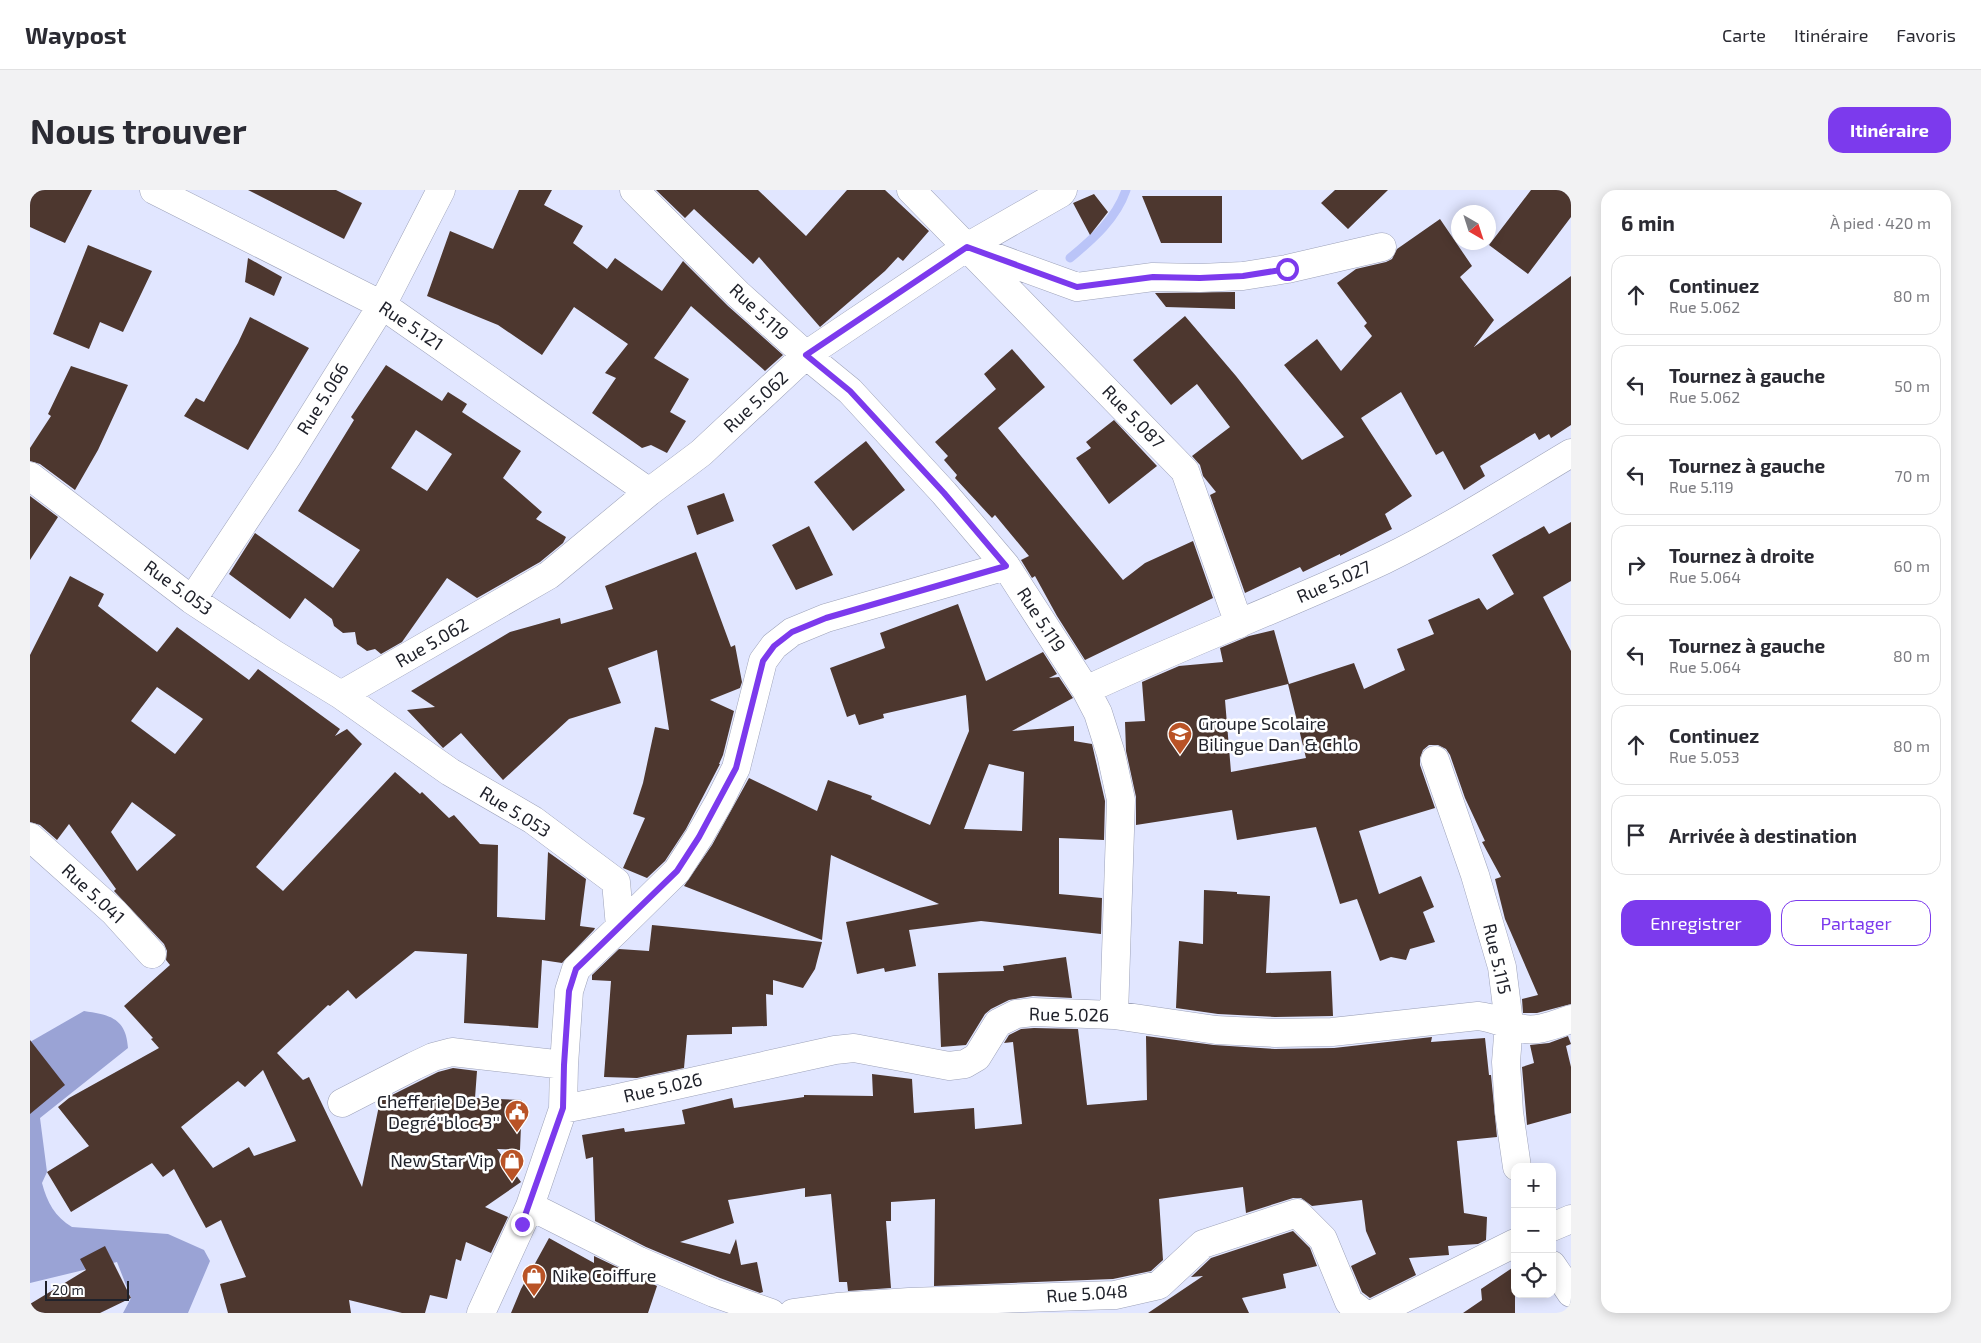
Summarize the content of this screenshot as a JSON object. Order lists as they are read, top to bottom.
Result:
{
  "streets": {
    "street": [
      "Rue 5.119",
      "Rue 5.121",
      "Rue 5.066",
      "Rue 5.062",
      "Rue 5.087",
      "Rue 5.027",
      "Rue 5.053",
      "Rue 5.041",
      "Rue 5.115",
      "Rue 5.026",
      "Rue 5.048"
    ]
  },
  "crossings": [
    ["Rue 5.119", "Rue 5.062"],
    ["Rue 5.119", "Rue 5.027"],
    ["Rue 5.119", "Rue 5.026"],
    ["Rue 5.121", "Rue 5.066"],
    ["Rue 5.121", "Rue 5.062"],
    ["Rue 5.066", "Rue 5.053"],
    ["Rue 5.062", "Rue 5.087"],
    ["Rue 5.062", "Rue 5.053"],
    ["Rue 5.087", "Rue 5.027"],
    ["Rue 5.115", "Rue 5.026"]
  ],
  "places": {
    "school or university": ["Groupe Scolaire Bilingue Dan & Chlo"],
    "public building": ["Chefferie De 3e Degré''bloc 3''"],
    "shop": ["New Star Vip", "Nike Coiffure"]
  },
  "scale_bar": "20 m",
  "north": "bottom right",
  "page": {
    "header": "Waypost",
    "nav": ["Carte", "Itinéraire", "Favoris"],
    "buttons": [
      "Itinéraire",
      ["Enregistrer", "Partager"]
    ],
    "title": "Nous trouver",
    "heading": ["6 min", "À pied · 420 m"],
    "list": [
      ["Continuez", "Rue 5.062", "80 m"],
      ["Tournez à gauche", "Rue 5.062", "50 m"],
      ["Tournez à gauche", "Rue 5.119", "70 m"],
      ["Tournez à droite", "Rue 5.064", "60 m"],
      ["Tournez à gauche", "Rue 5.064", "80 m"],
      ["Continuez", "Rue 5.053", "80 m"],
      "Arrivée à destination"
    ],
    "map_buttons": ["+", "−"],
    "scale": "20 m"
  }
}
